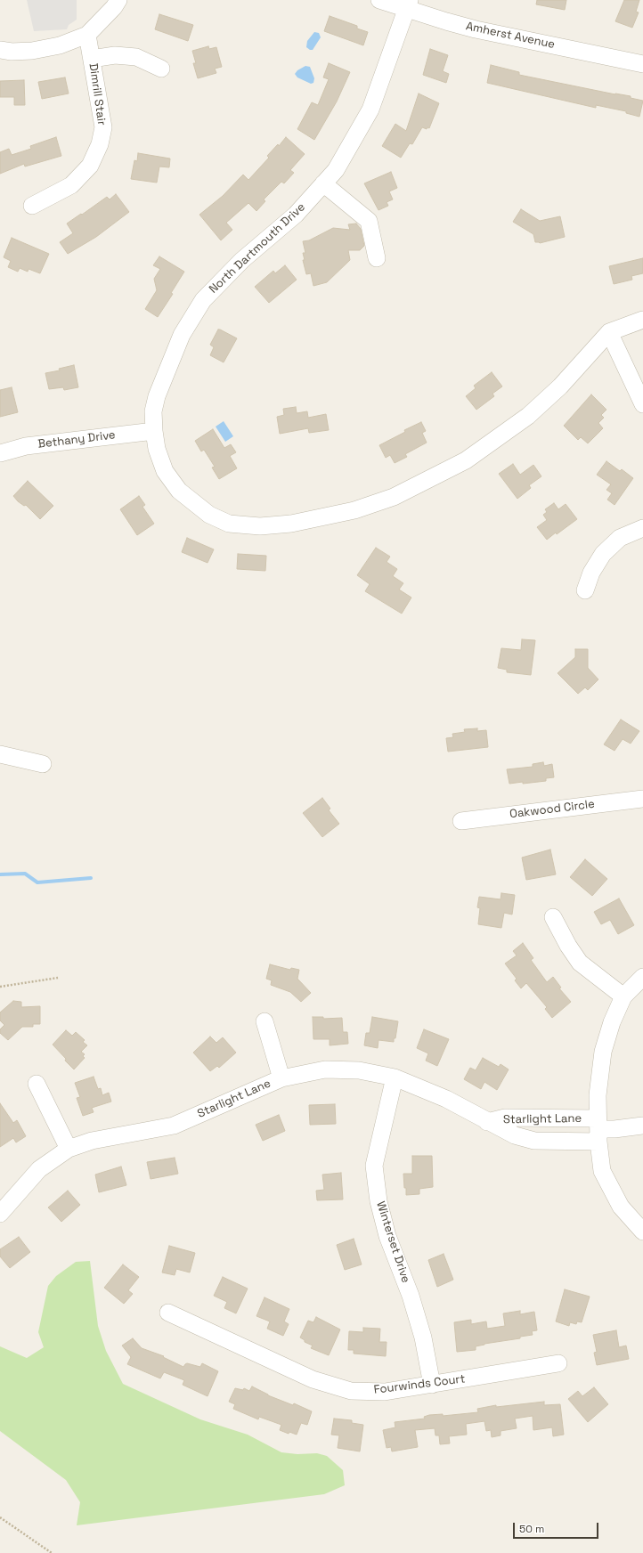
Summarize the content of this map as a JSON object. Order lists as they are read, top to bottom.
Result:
{
  "streets": {
    "street": [
      "Amherst Avenue",
      "Dimrill Stair",
      "North Dartmouth Drive",
      "Bethany Drive",
      "Oakwood Circle",
      "Starlight Lane",
      "Winterset Drive",
      "Fourwinds Court"
    ]
  },
  "crossings": [
    ["Amherst Avenue", "North Dartmouth Drive"],
    ["North Dartmouth Drive", "Bethany Drive"],
    ["Starlight Lane", "Winterset Drive"],
    ["Winterset Drive", "Fourwinds Court"]
  ],
  "scale_bar": "50 m"
}
